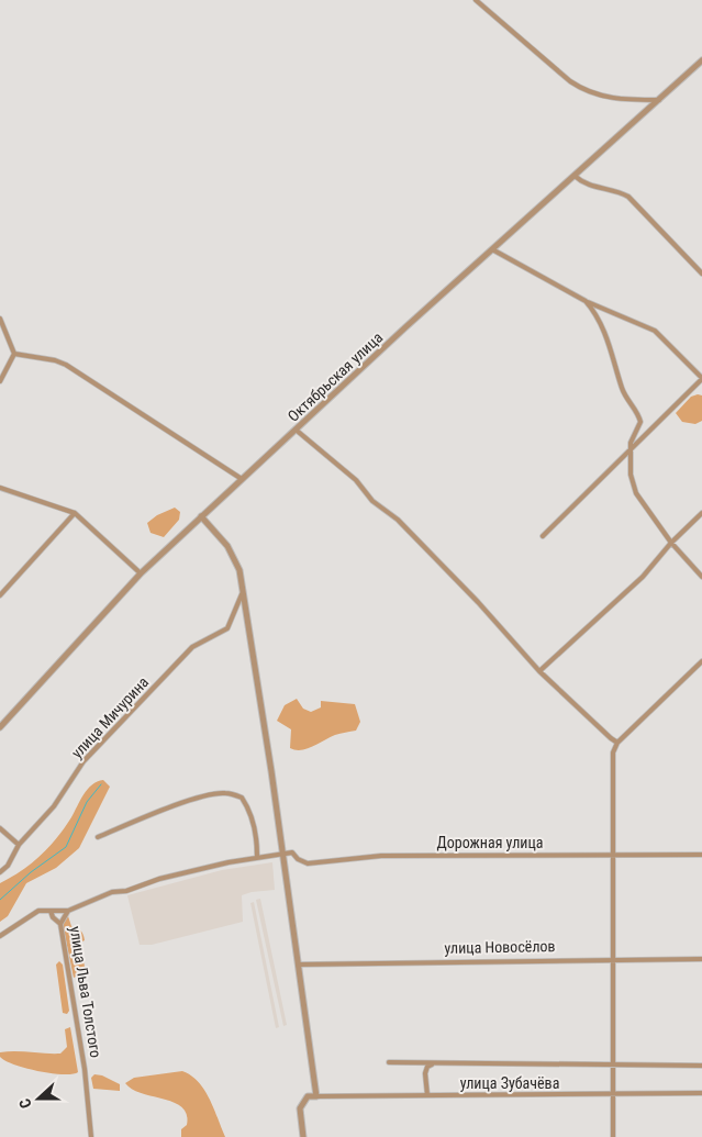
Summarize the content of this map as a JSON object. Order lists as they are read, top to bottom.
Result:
{
  "streets": {
    "street": [
      "Октябрьская улица",
      "улица Мичурина",
      "Дорожная улица",
      "улица Новосёлов",
      "улица Льва Толстого",
      "улица Зубачёва"
    ]
  },
  "crossings": [
    ["Дорожная улица", "улица Льва Толстого"]
  ],
  "north": "left"
}
